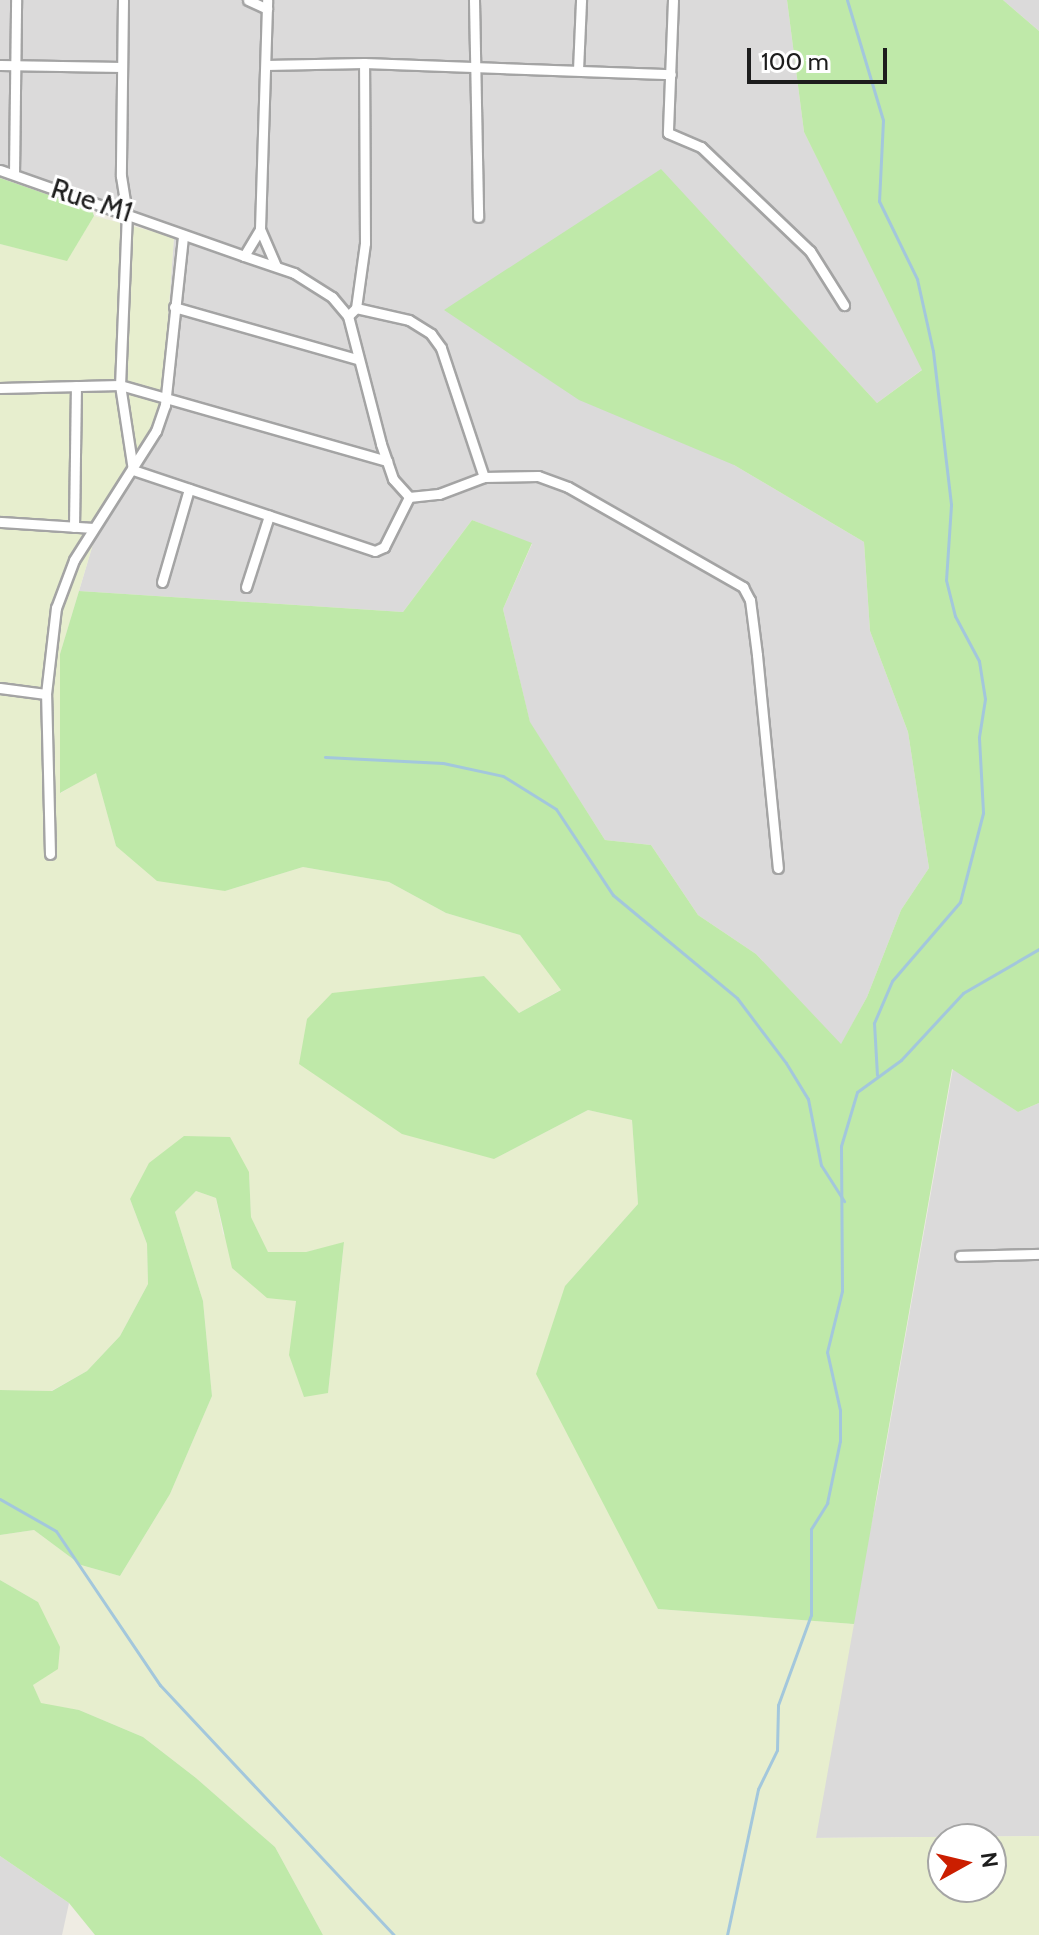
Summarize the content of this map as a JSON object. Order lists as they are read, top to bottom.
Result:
{
  "streets": {
    "street": ["Rue M1"]
  },
  "scale_bar": "100 m",
  "north": "right"
}
